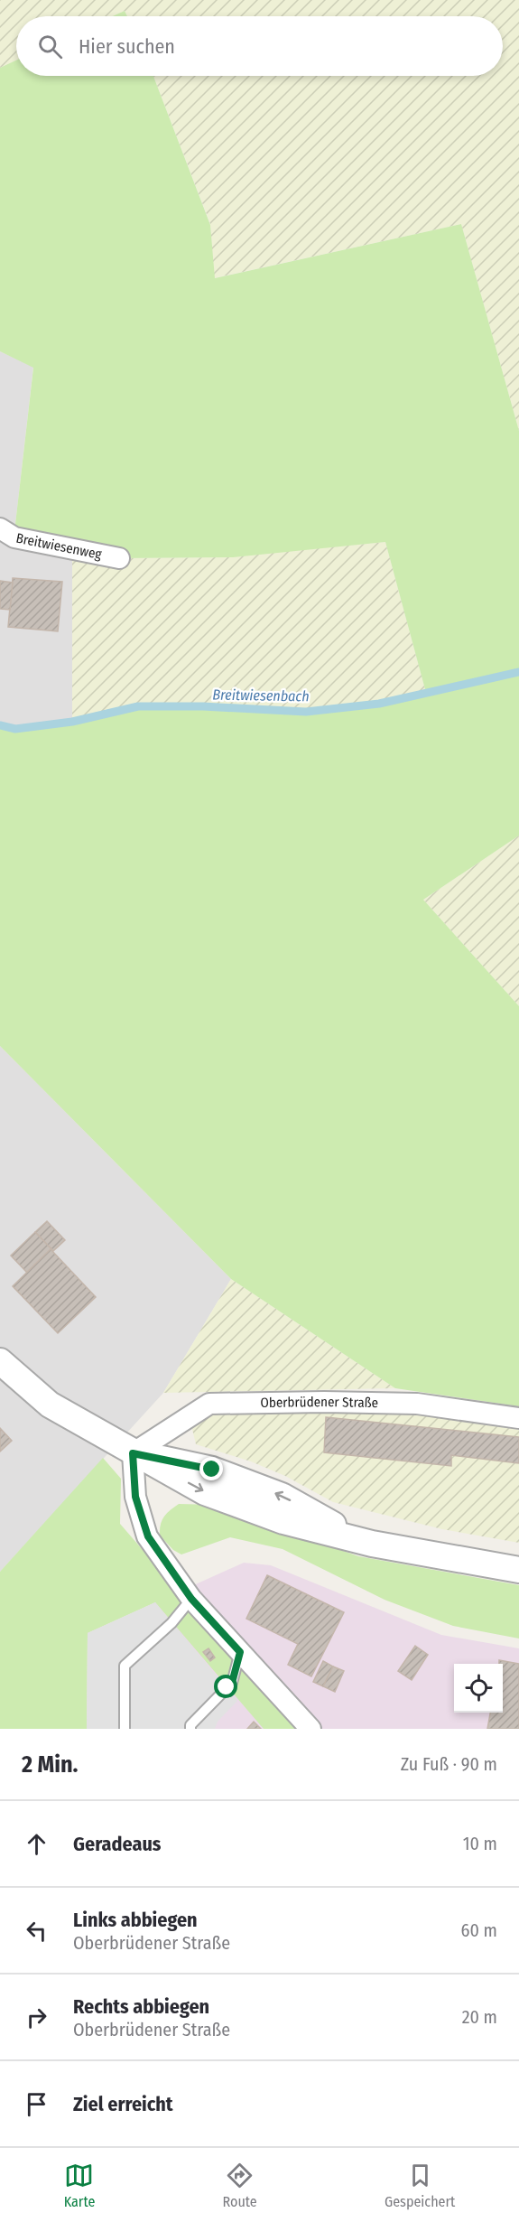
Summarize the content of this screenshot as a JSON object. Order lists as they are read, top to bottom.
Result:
{
  "streets": {
    "street": ["Breitwiesenweg", "Oberbrüdener Straße"]
  },
  "water": ["Breitwiesenbach"],
  "page": {
    "search": "Hier suchen",
    "heading": ["2 Min.", "Zu Fuß · 90 m"],
    "list": [
      ["Geradeaus", "10 m"],
      ["Links abbiegen", "Oberbrüdener Straße", "60 m"],
      ["Rechts abbiegen", "Oberbrüdener Straße", "20 m"],
      "Ziel erreicht"
    ],
    "nav": ["Karte", "Route", "Gespeichert"]
  }
}
